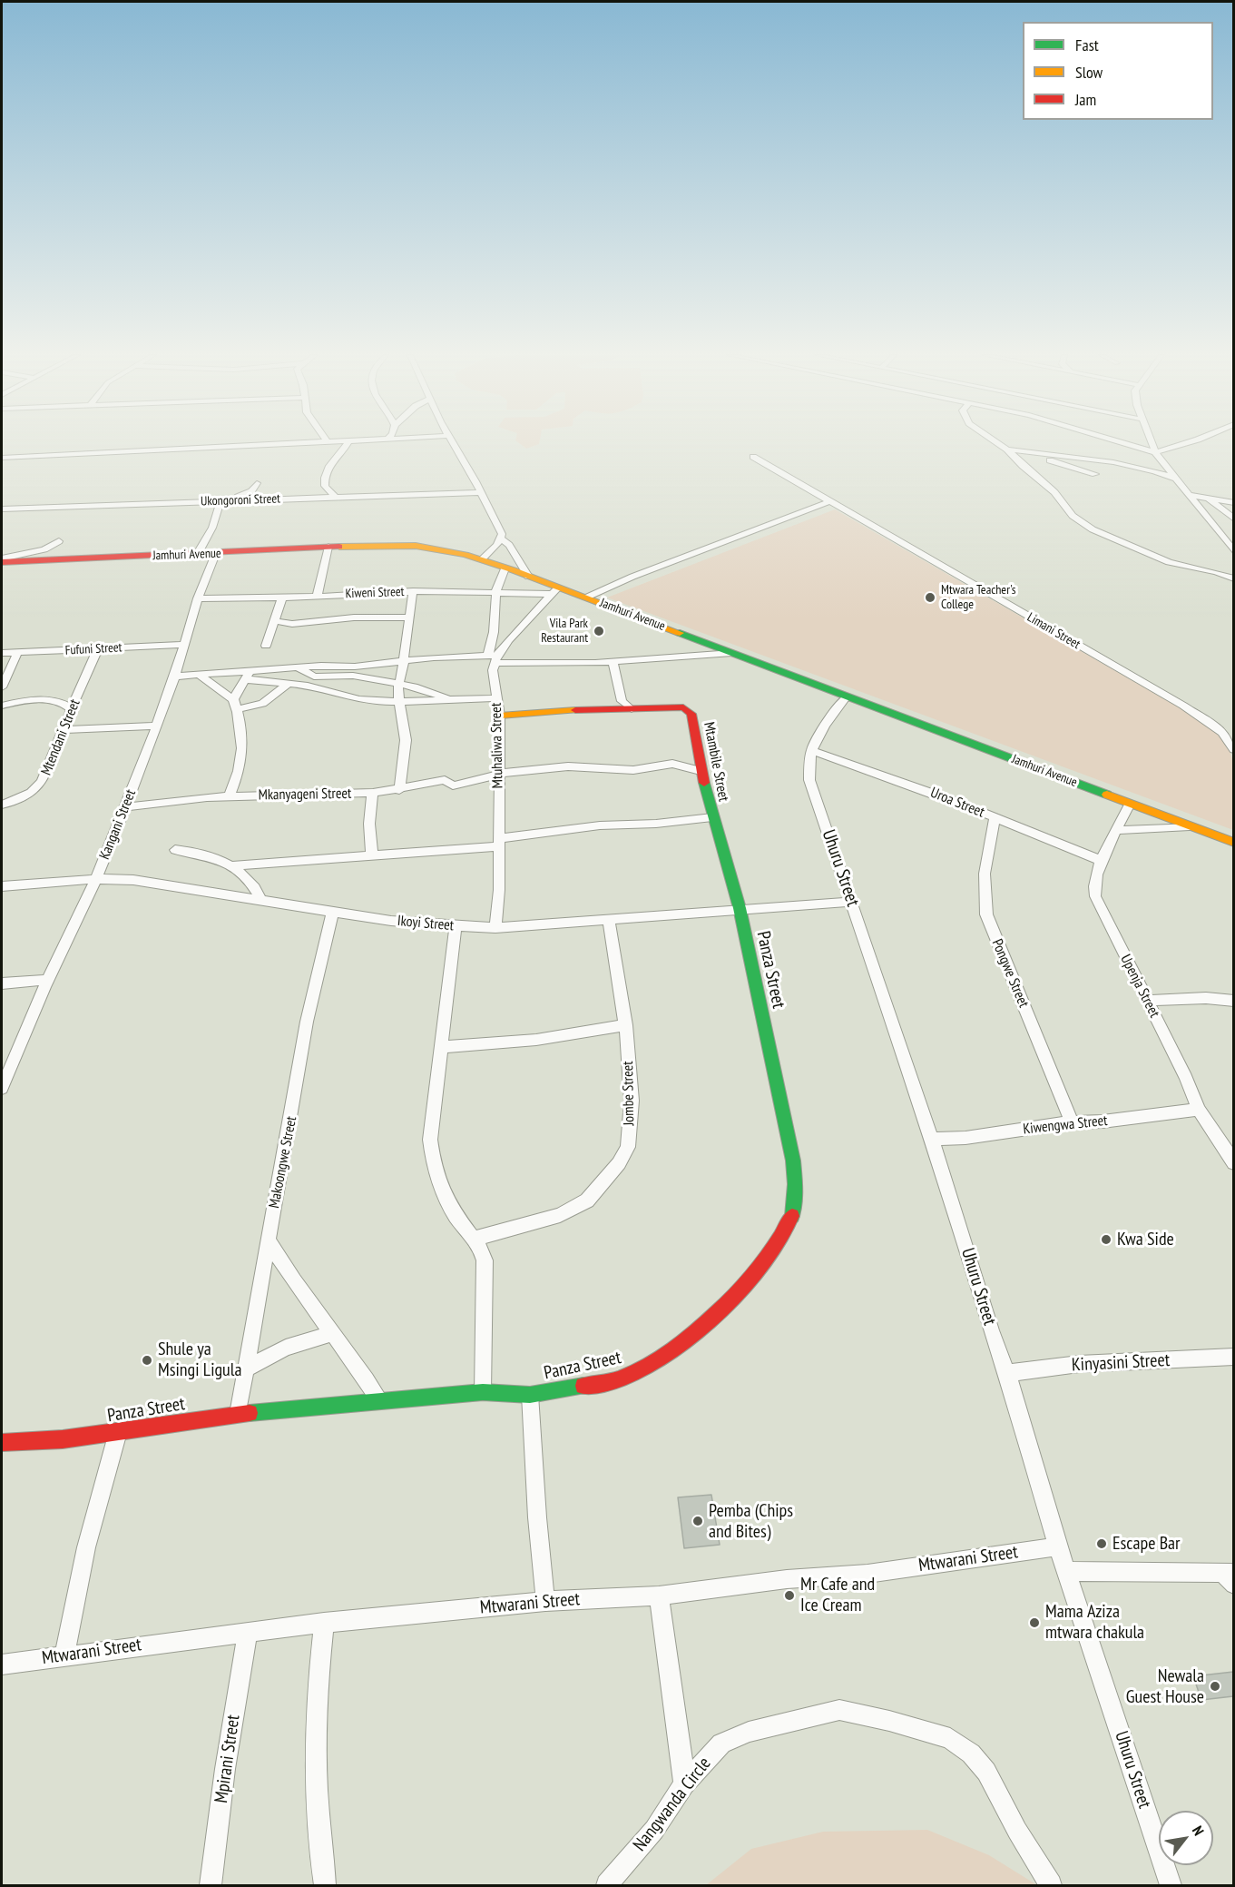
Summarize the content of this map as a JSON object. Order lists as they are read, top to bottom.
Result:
{
  "streets": {
    "street": [
      "Ukongoroni Street",
      "Jamhuri Avenue",
      "Kiweni Street",
      "Limani Street",
      "Fufuni Street",
      "Mtendani Street",
      "Mtuhaliwa Street",
      "Mtambile Street",
      "Mkanyageni Street",
      "Uroa Street",
      "Kangani Street",
      "Uhuru Street",
      "Ikoyi Street",
      "Panza Street",
      "Pongwe Street",
      "Upenja Street",
      "Jombe Street",
      "Kiwengwa Street",
      "Makoongwe Street",
      "Kinyasini Street",
      "Mtwarani Street",
      "Mpirani Street",
      "Nangwanda Circle"
    ]
  },
  "crossings": [
    ["Jamhuri Avenue", "Kiweni Street"],
    ["Jamhuri Avenue", "Mtuhaliwa Street"],
    ["Jamhuri Avenue", "Kangani Street"],
    ["Jamhuri Avenue", "Uhuru Street"],
    ["Jamhuri Avenue", "Upenja Street"],
    ["Kiweni Street", "Mtuhaliwa Street"],
    ["Kiweni Street", "Kangani Street"],
    ["Fufuni Street", "Mtendani Street"],
    ["Fufuni Street", "Kangani Street"],
    ["Mtuhaliwa Street", "Mtambile Street"],
    ["Mtuhaliwa Street", "Mkanyageni Street"],
    ["Mtuhaliwa Street", "Ikoyi Street"],
    ["Mtambile Street", "Mkanyageni Street"],
    ["Mtambile Street", "Ikoyi Street"],
    ["Mtambile Street", "Panza Street"],
    ["Mkanyageni Street", "Kangani Street"],
    ["Uroa Street", "Uhuru Street"],
    ["Uroa Street", "Pongwe Street"],
    ["Uroa Street", "Upenja Street"],
    ["Kangani Street", "Ikoyi Street"],
    ["Uhuru Street", "Ikoyi Street"],
    ["Uhuru Street", "Kiwengwa Street"],
    ["Uhuru Street", "Kinyasini Street"],
    ["Uhuru Street", "Mtwarani Street"],
    ["Ikoyi Street", "Panza Street"],
    ["Ikoyi Street", "Jombe Street"],
    ["Ikoyi Street", "Makoongwe Street"],
    ["Panza Street", "Makoongwe Street"],
    ["Pongwe Street", "Kiwengwa Street"],
    ["Upenja Street", "Kiwengwa Street"],
    ["Mtwarani Street", "Mpirani Street"]
  ],
  "places": [
    "Mtwara Teacher's College",
    "Vila Park Restaurant",
    "Kwa Side",
    "Shule ya Msingi Ligula",
    "Pemba (Chips and Bites)",
    "Escape Bar",
    "Mr Cafe and Ice Cream",
    "Mama Aziza mtwara chakula",
    "Newala Guest House"
  ],
  "legend": ["Fast", "Slow", "Jam"],
  "north": "top right"
}
